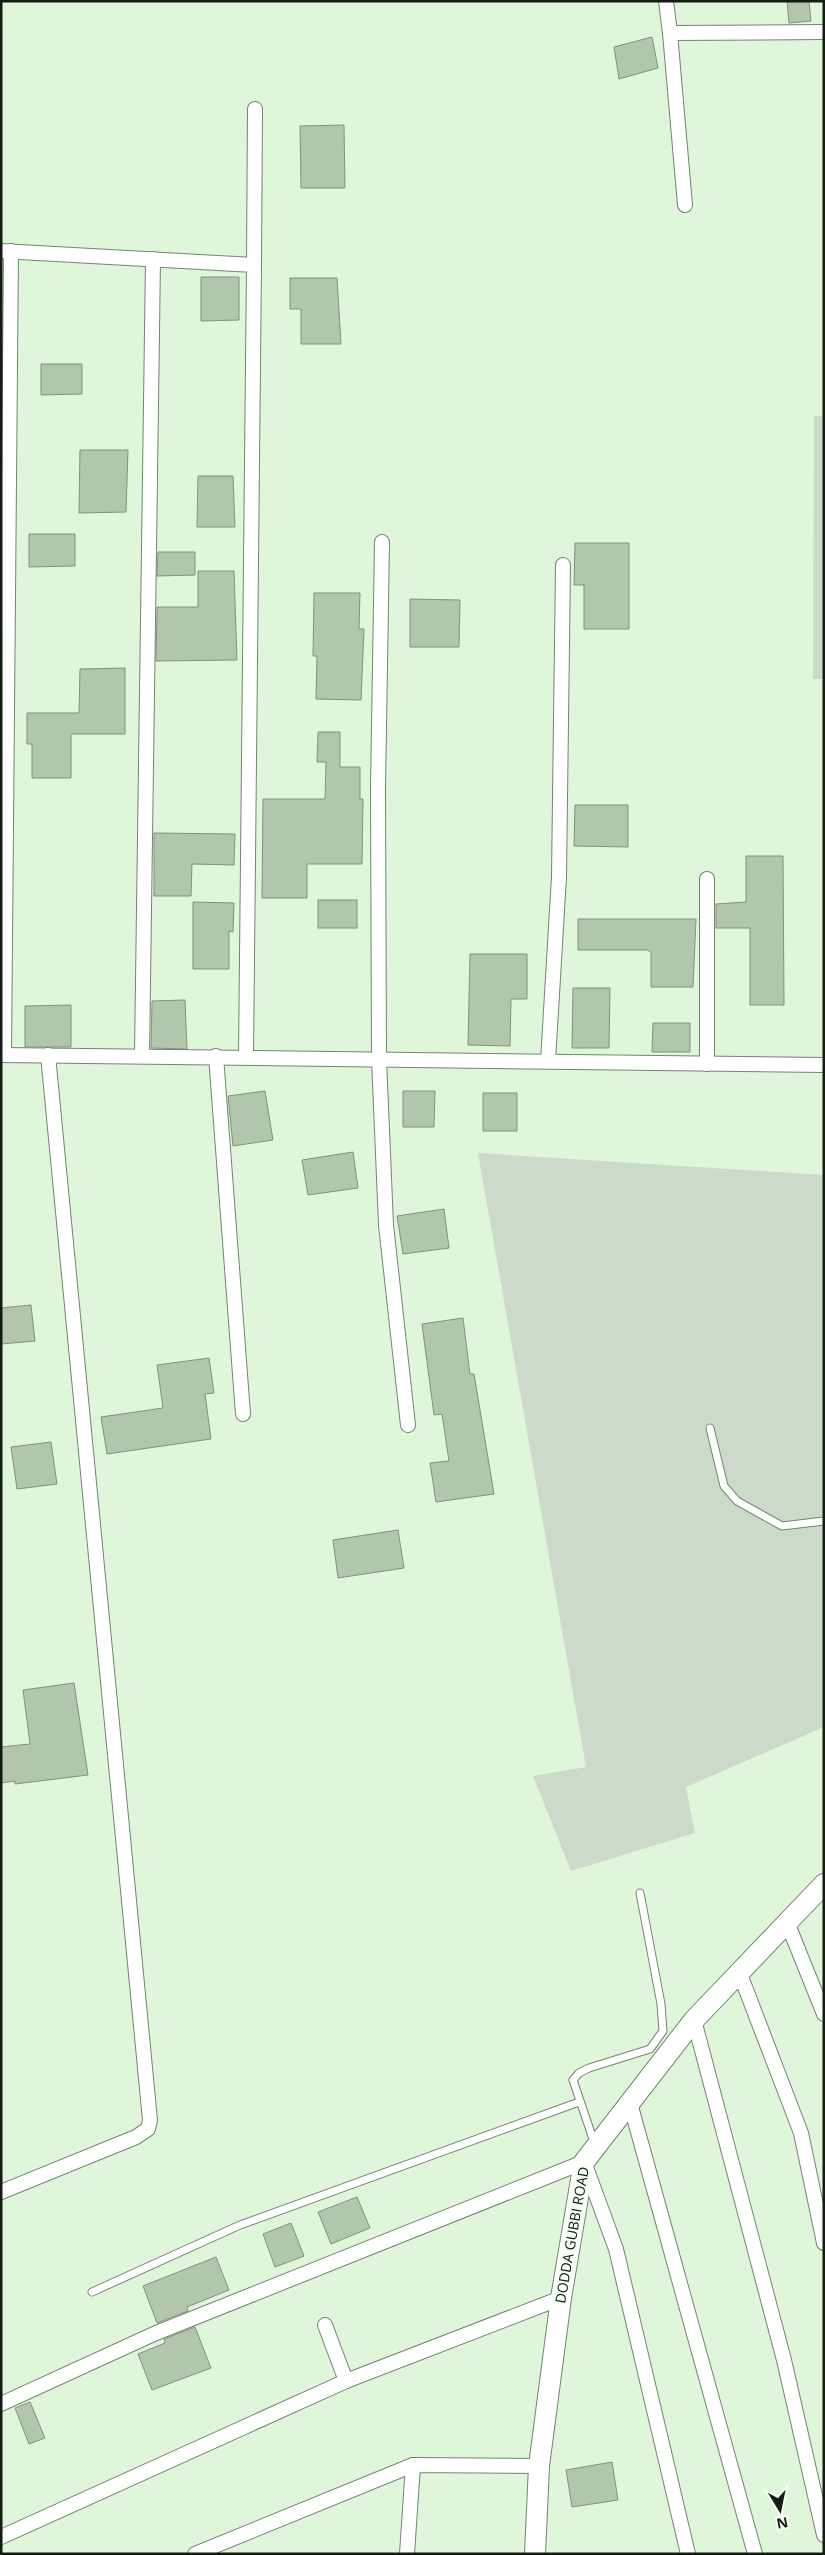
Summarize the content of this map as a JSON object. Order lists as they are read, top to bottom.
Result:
{
  "streets": {
    "main road": ["DODDA GUBBI ROAD"]
  },
  "north": "bottom"
}
